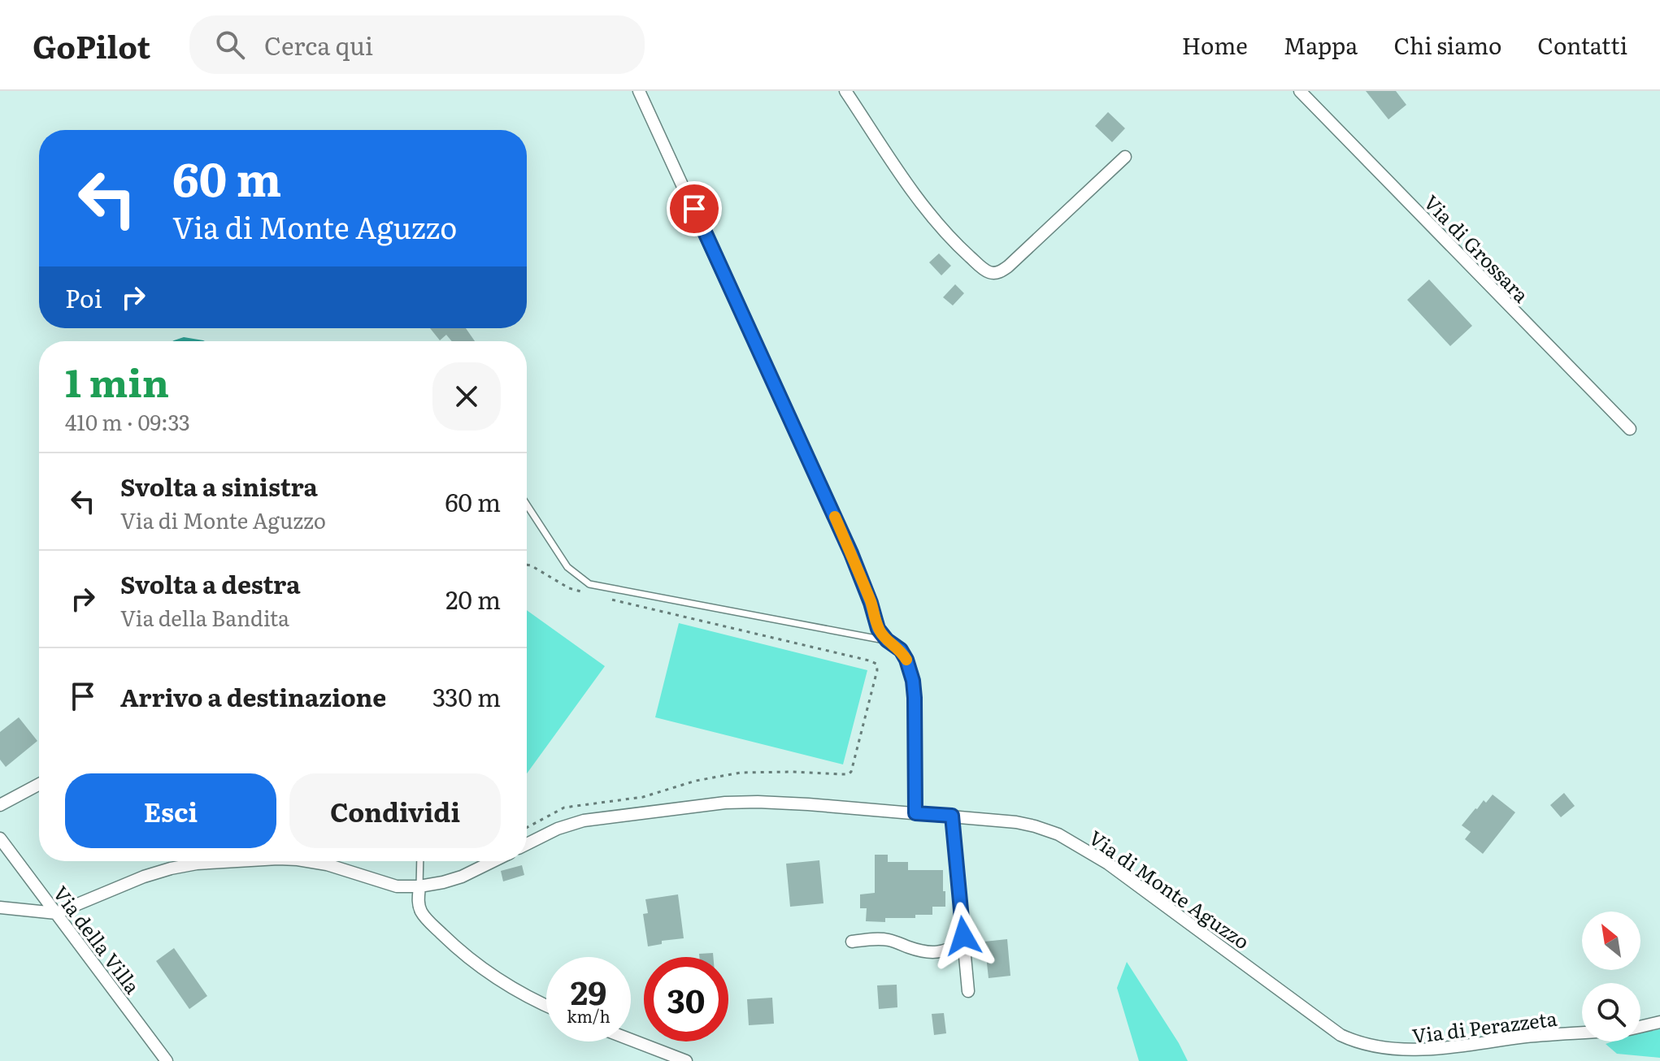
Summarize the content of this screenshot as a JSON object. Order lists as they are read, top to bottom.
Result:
{
  "streets": {
    "street": [
      "Via di Grossara",
      "Via di Monte Aguzzo",
      "Via della Villa",
      "Via di Perazzeta"
    ]
  },
  "crossings": [
    ["Via di Monte Aguzzo", "Via di Perazzeta"]
  ],
  "north": "top left",
  "page": {
    "header": "GoPilot",
    "search": "Cerca qui",
    "nav": [
      "Home",
      "Mappa",
      "Chi siamo",
      "Contatti"
    ],
    "turn": ["60 m", "Via di Monte Aguzzo"],
    "then": "Poi",
    "heading": ["1 min", "410 m · 09:33"],
    "list": [
      {
        "name": "Svolta a sinistra",
        "note": "Via di Monte Aguzzo",
        "value": "60 m"
      },
      {
        "name": "Svolta a destra",
        "note": "Via della Bandita",
        "value": "20 m"
      },
      {
        "name": "Arrivo a destinazione",
        "value": "330 m"
      }
    ],
    "buttons": ["Esci", "Condividi"],
    "speed": "29 km/h",
    "limit": "30"
  }
}
